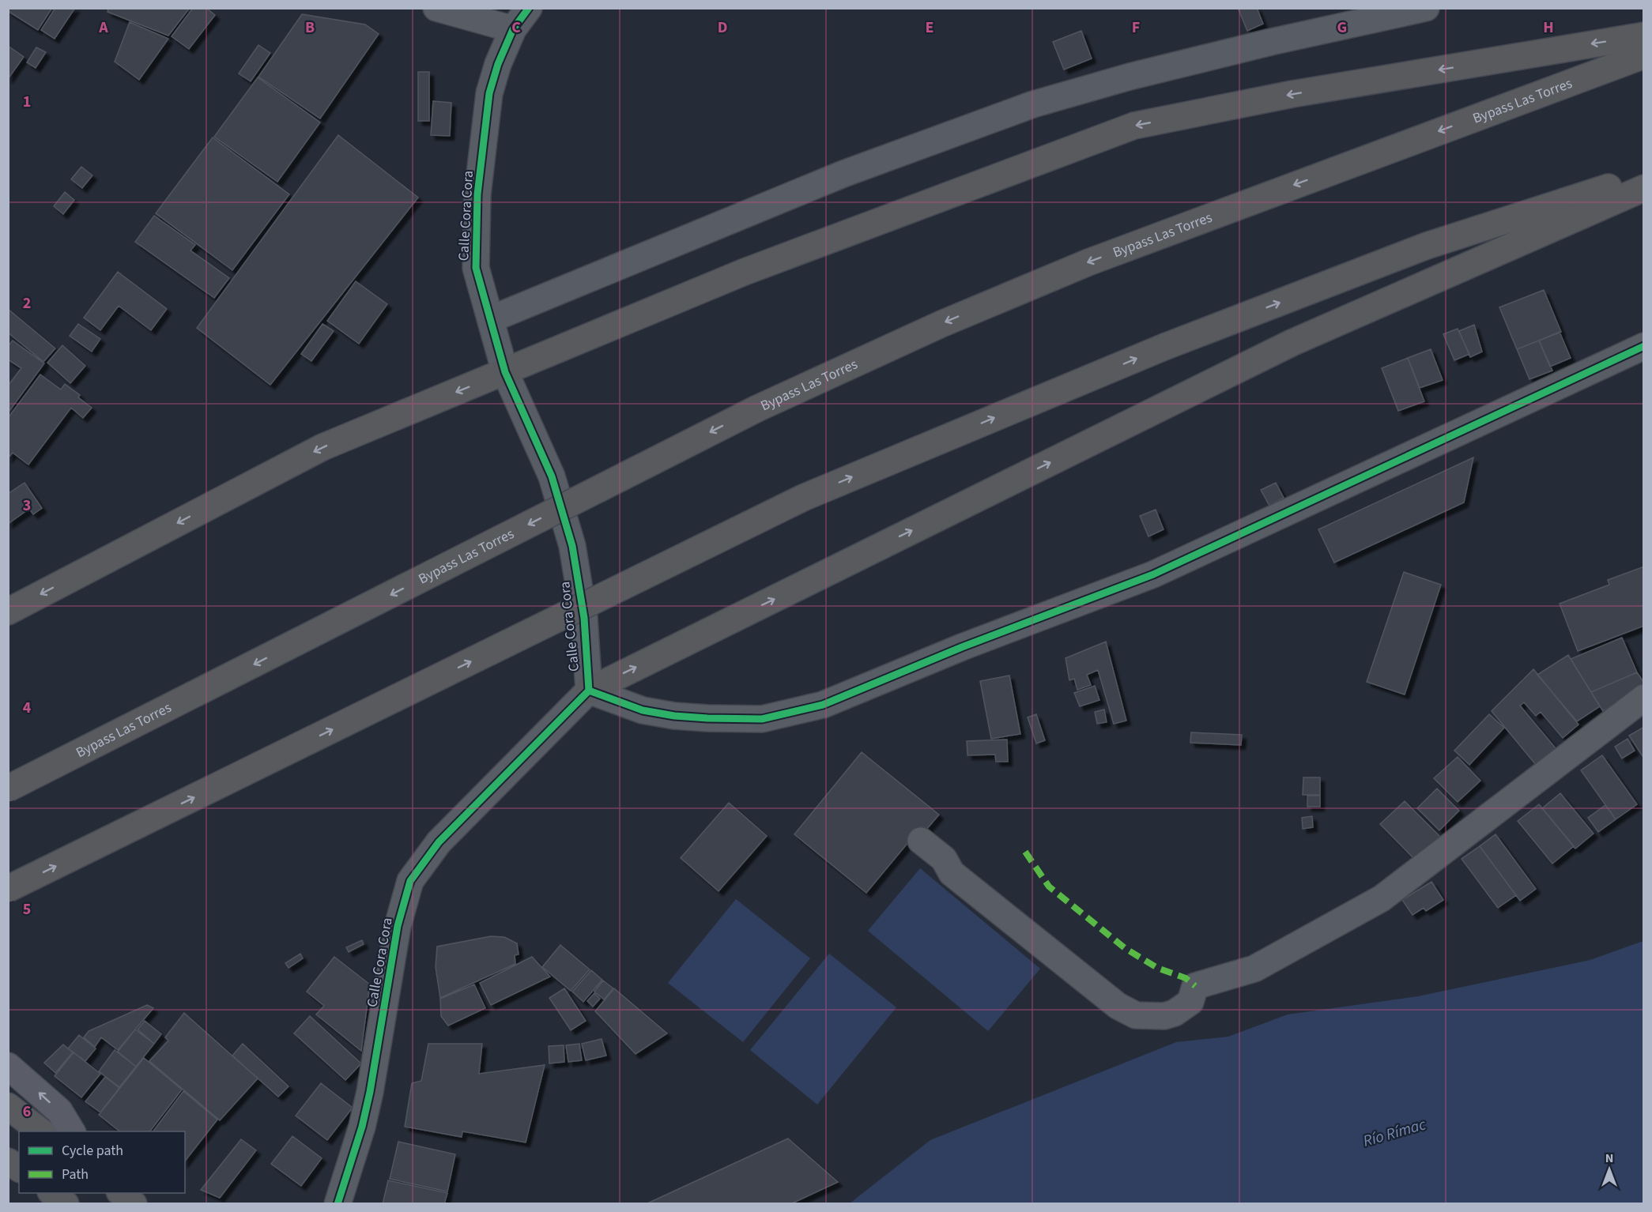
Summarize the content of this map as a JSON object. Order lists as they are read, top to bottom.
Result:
{
  "streets": {
    "highway": ["Bypass Las Torres"],
    "street": ["Calle Cora Cora"]
  },
  "water": ["Río Rímac"],
  "legend": ["Cycle path", "Path"],
  "north": "top",
  "grid": {
    "columns": [
      "A",
      "B",
      "C",
      "D",
      "E",
      "F",
      "G",
      "H"
    ],
    "rows": [
      "1",
      "2",
      "3",
      "4",
      "5",
      "6"
    ]
  }
}
